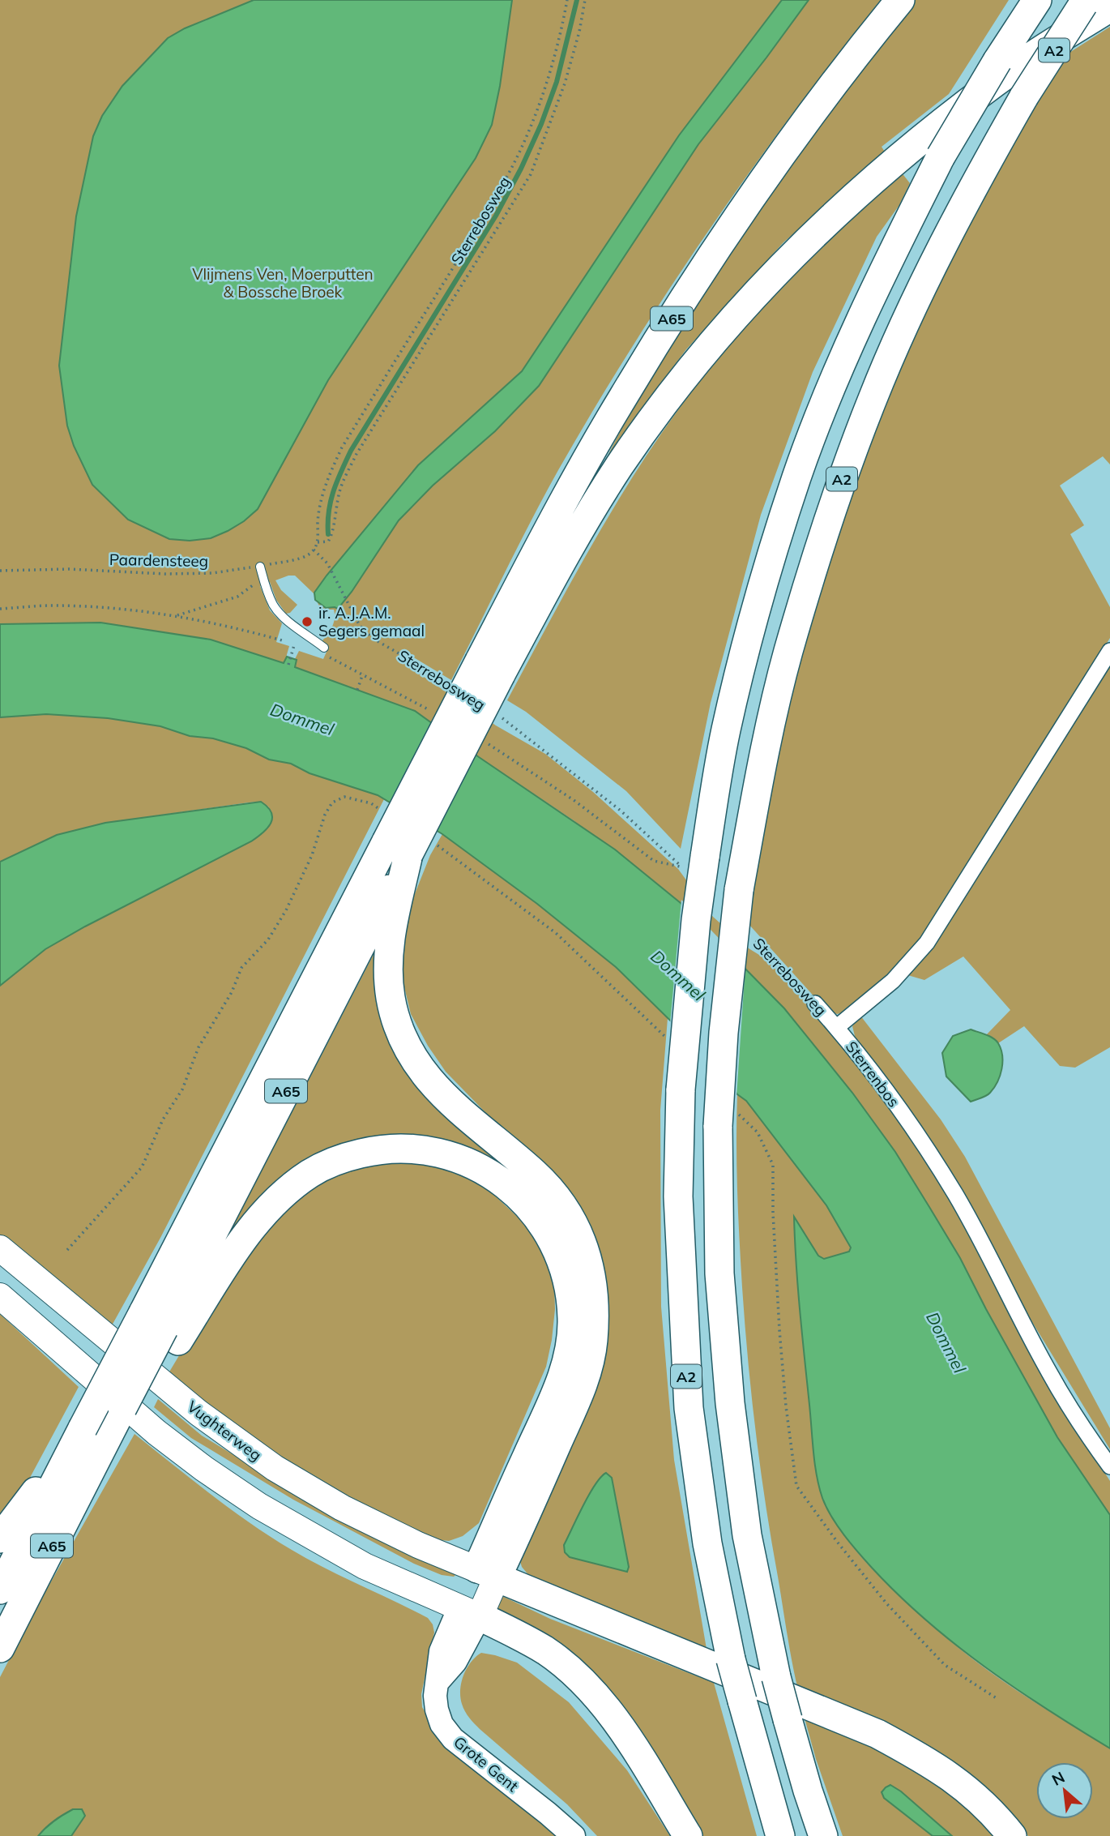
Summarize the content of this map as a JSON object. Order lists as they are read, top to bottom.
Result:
{
  "streets": {
    "highway": ["A2", "A65"],
    "main road": ["Vughterweg"],
    "street": ["Sterrebosweg", "Sterrenbos", "Grote Gent"],
    "path": ["Paardensteeg"]
  },
  "crossings": [
    ["A2", "Sterrebosweg"],
    ["A2", "A65"],
    ["Sterrebosweg", "Paardensteeg"],
    ["Sterrebosweg", "Sterrenbos"],
    ["A65", "Vughterweg"]
  ],
  "water": ["Dommel"],
  "parks": ["Vlijmens Ven, Moerputten & Bossche Broek"],
  "places": ["ir. A.J.A.M. Segers gemaal"],
  "north": "top left"
}
